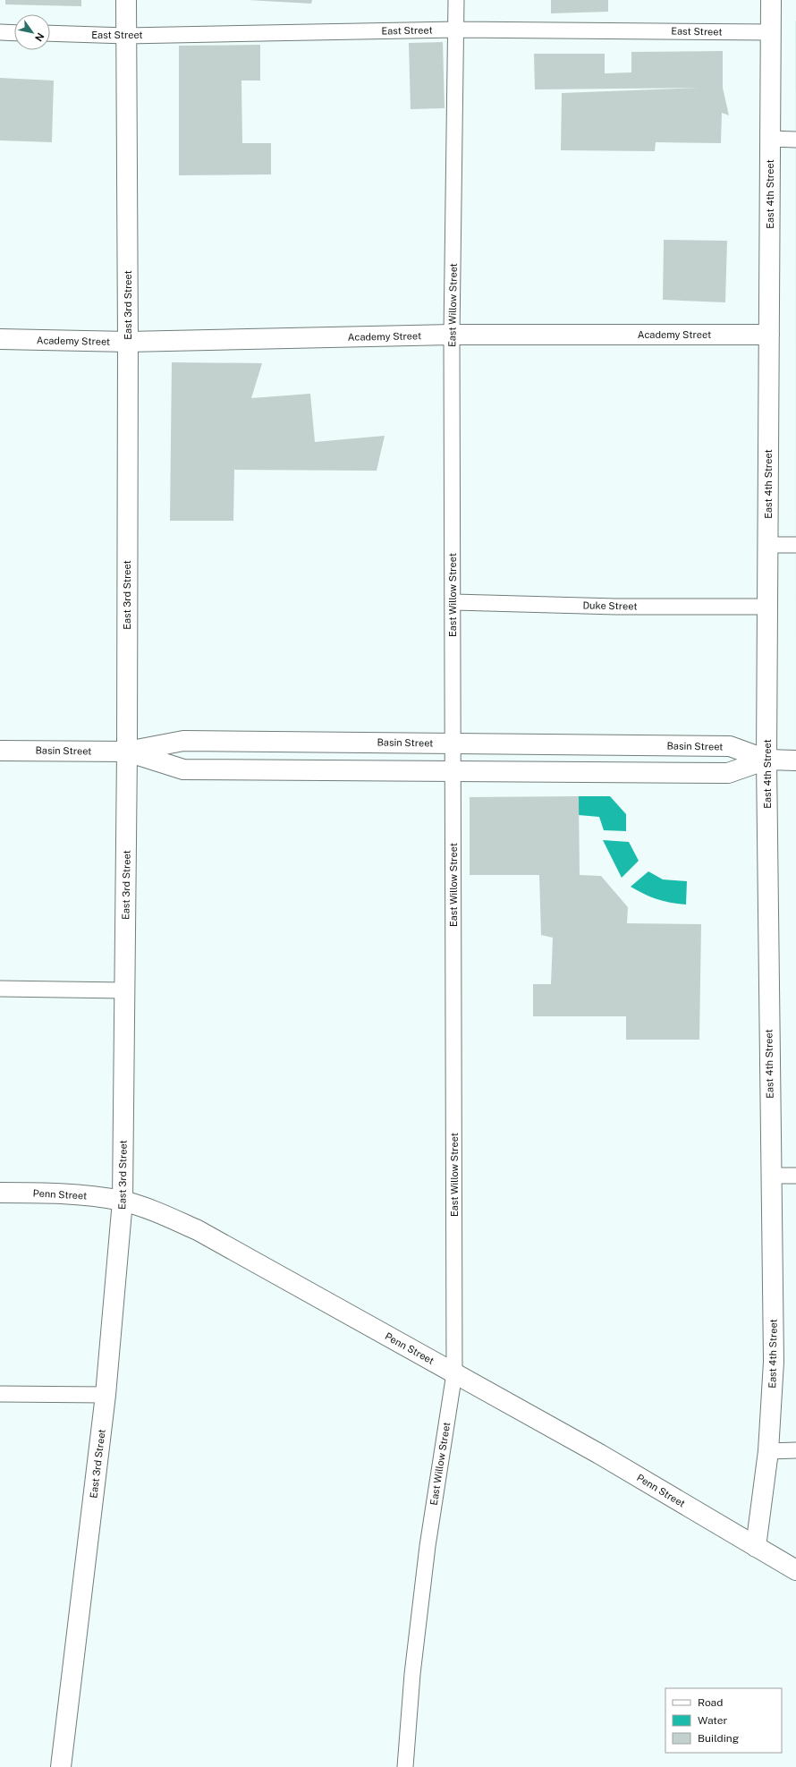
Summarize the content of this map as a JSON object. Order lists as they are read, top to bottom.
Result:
{
  "streets": {
    "street": [
      "East 4th Street",
      "East 3rd Street",
      "Academy Street",
      "Basin Street",
      "Penn Street"
    ],
    "lane": ["East Street", "East Willow Street", "Duke Street"]
  },
  "crossings": [
    ["East Street", "East 4th Street"],
    ["East Street", "East 3rd Street"],
    ["East Street", "East Willow Street"],
    ["East 4th Street", "Academy Street"],
    ["East 4th Street", "Duke Street"],
    ["East 4th Street", "Basin Street"],
    ["East 4th Street", "Penn Street"],
    ["East 3rd Street", "Academy Street"],
    ["East 3rd Street", "Basin Street"],
    ["East 3rd Street", "Penn Street"],
    ["East Willow Street", "Academy Street"],
    ["East Willow Street", "Duke Street"],
    ["East Willow Street", "Basin Street"],
    ["East Willow Street", "Penn Street"]
  ],
  "legend": ["Road", "Water", "Building"],
  "north": "bottom right"
}
